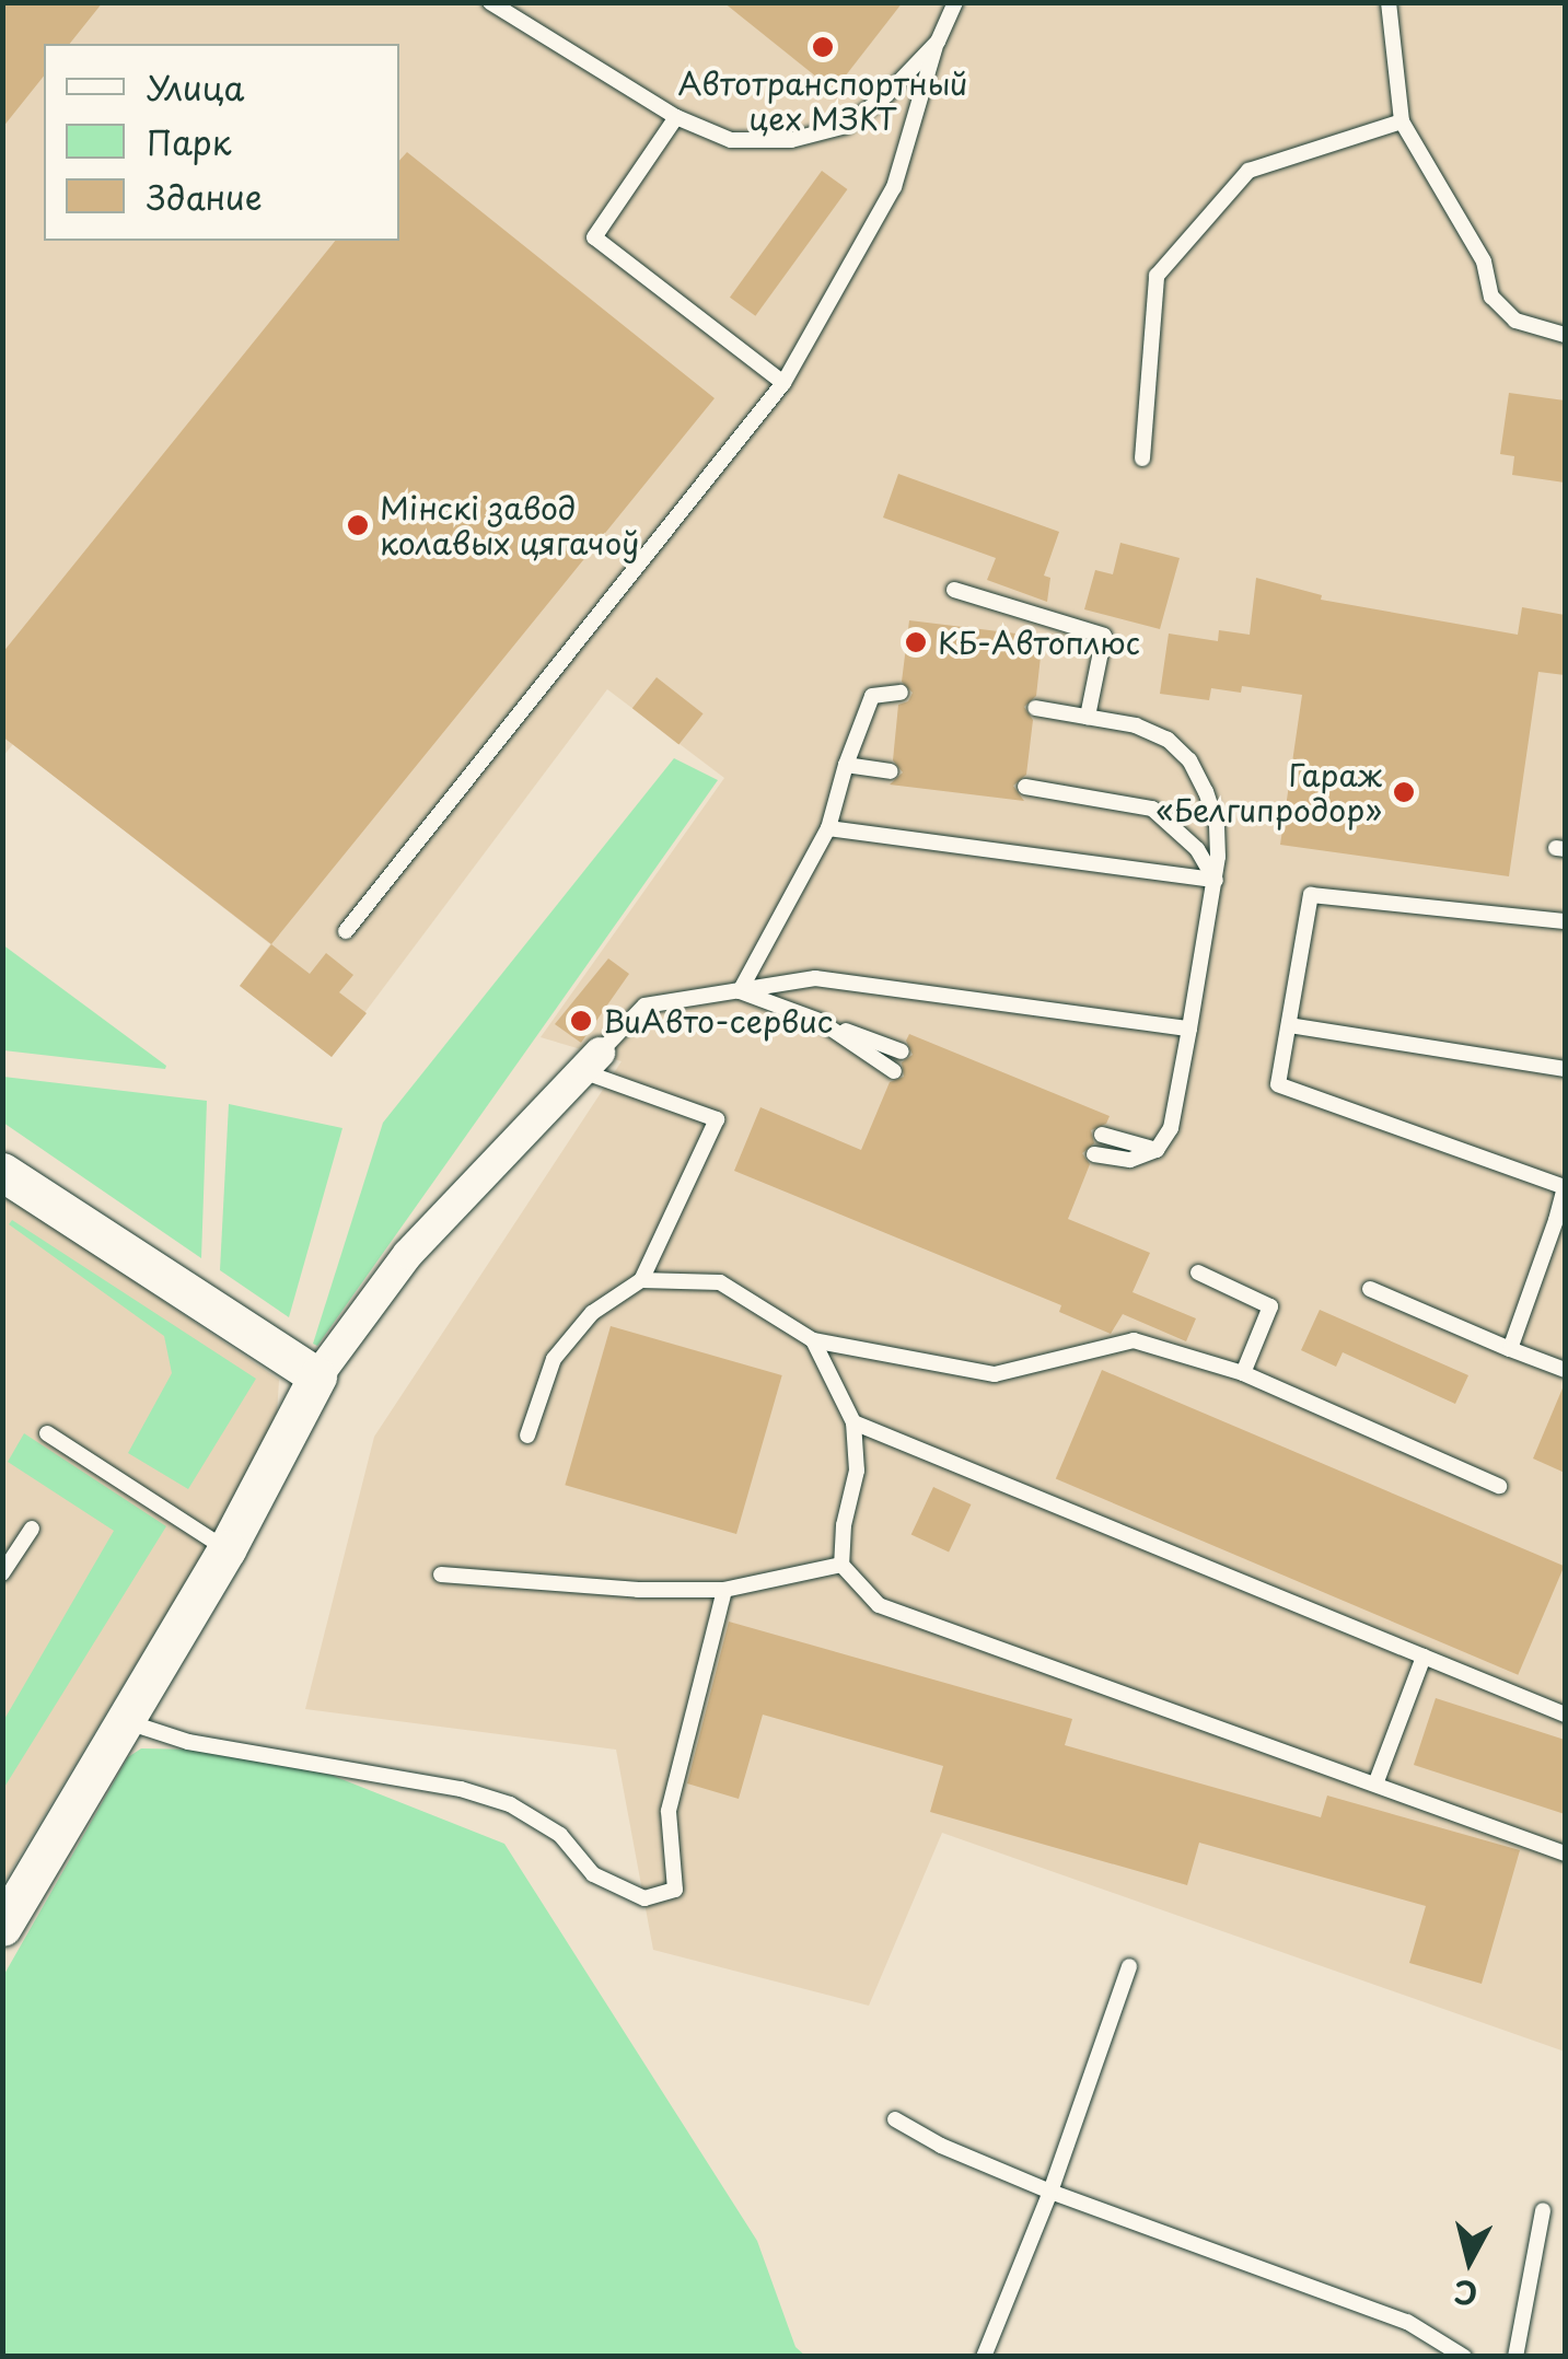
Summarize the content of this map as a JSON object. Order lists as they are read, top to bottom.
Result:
{
  "places": [
    "Автотранспортный цех МЗКТ",
    "Мінскі завод колавых цягачоў",
    "КБ-Автоплюс",
    "Гараж «Белгипродор»",
    "ВиАвто-сервис"
  ],
  "legend": ["Улица", "Парк", "Здание"],
  "north": "bottom"
}
